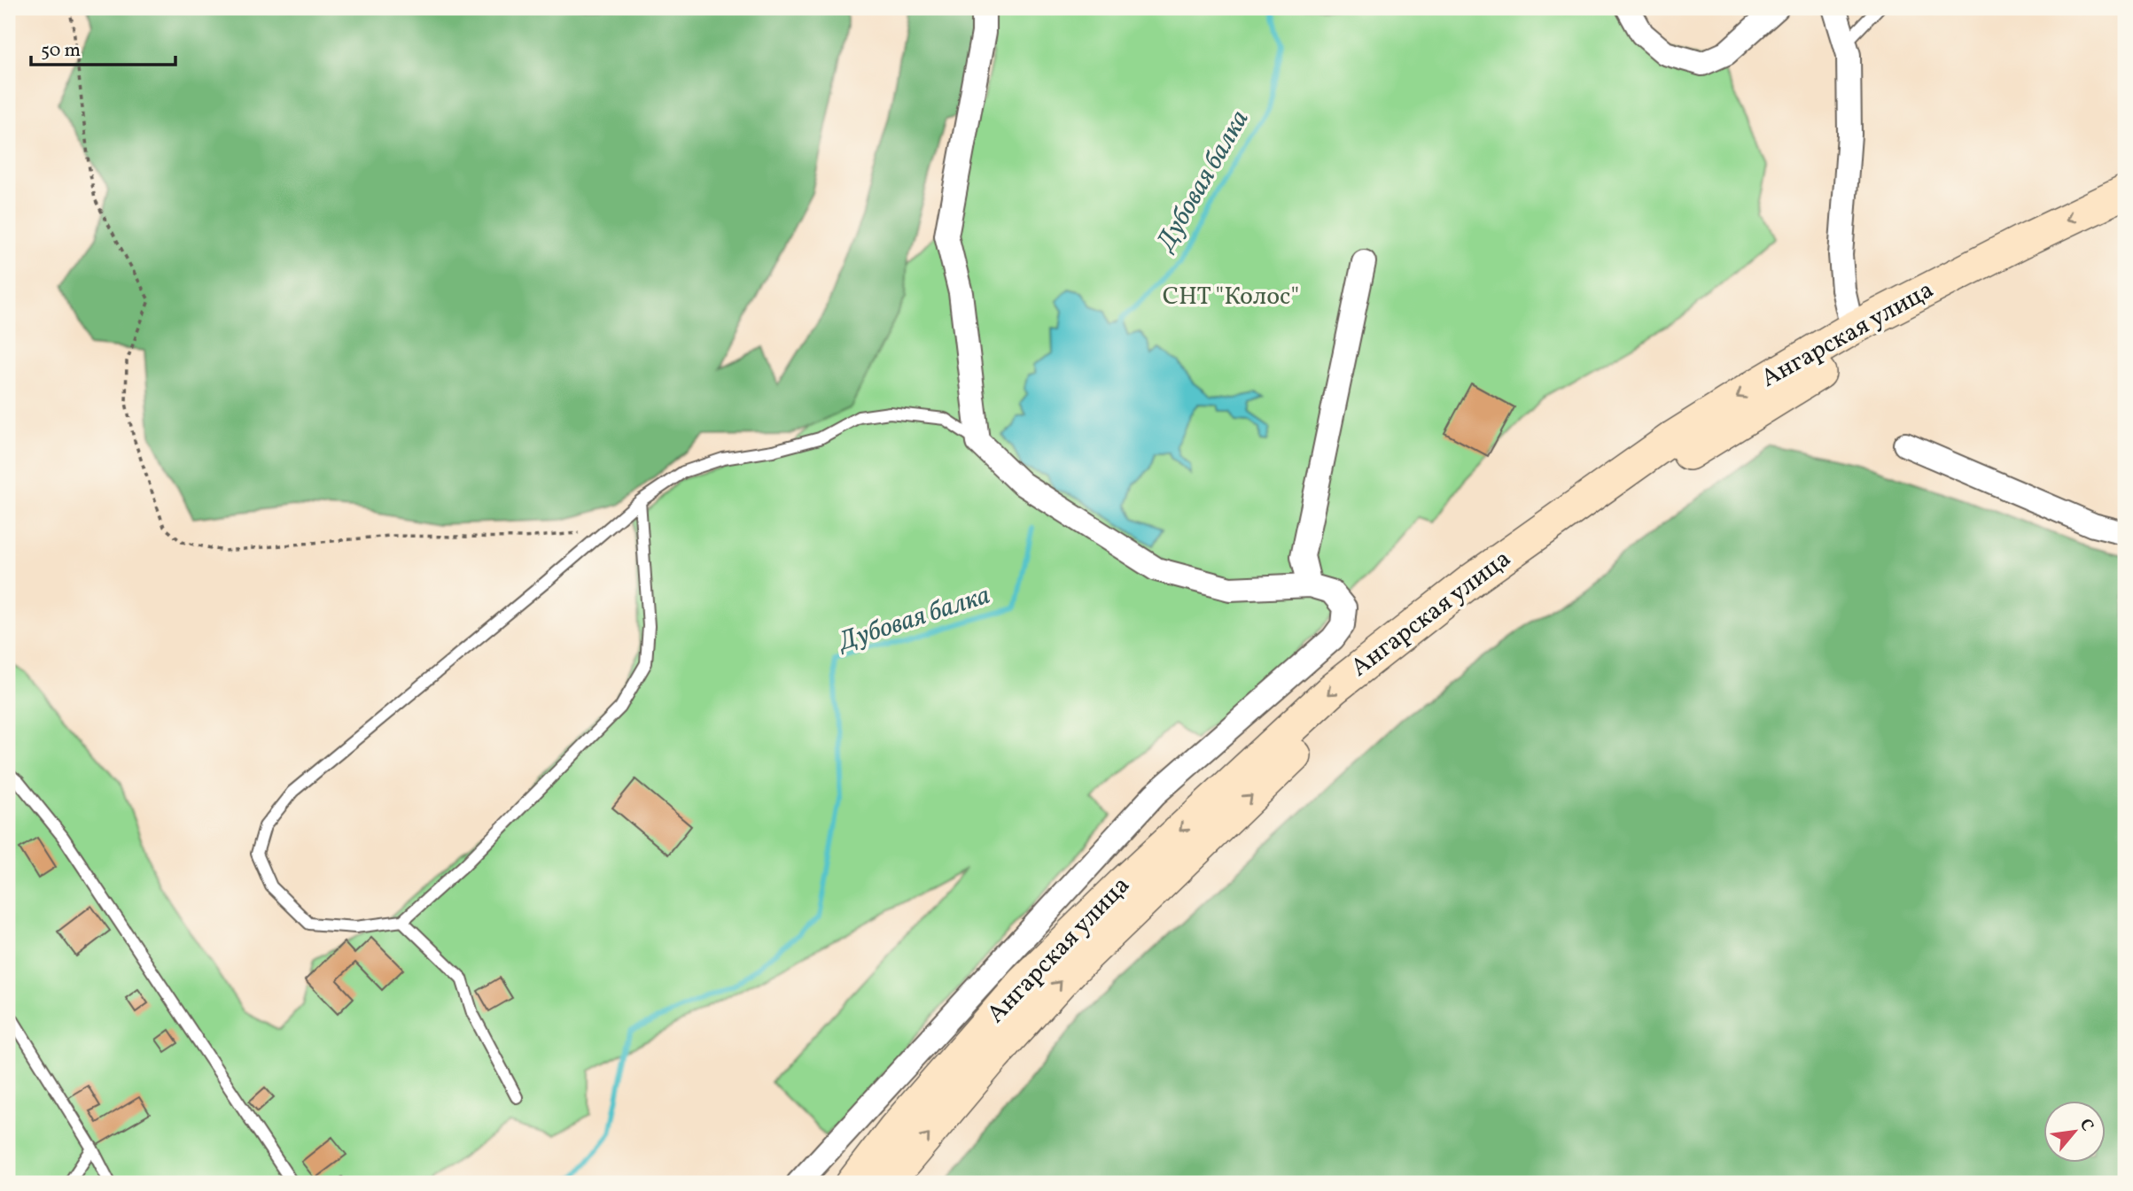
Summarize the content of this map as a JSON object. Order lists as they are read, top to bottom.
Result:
{
  "streets": {
    "main road": ["Ангарская улица"]
  },
  "water": ["Дубовая балка"],
  "parks": ["СНТ \"Колос\""],
  "scale_bar": "50 m",
  "north": "top right"
}
